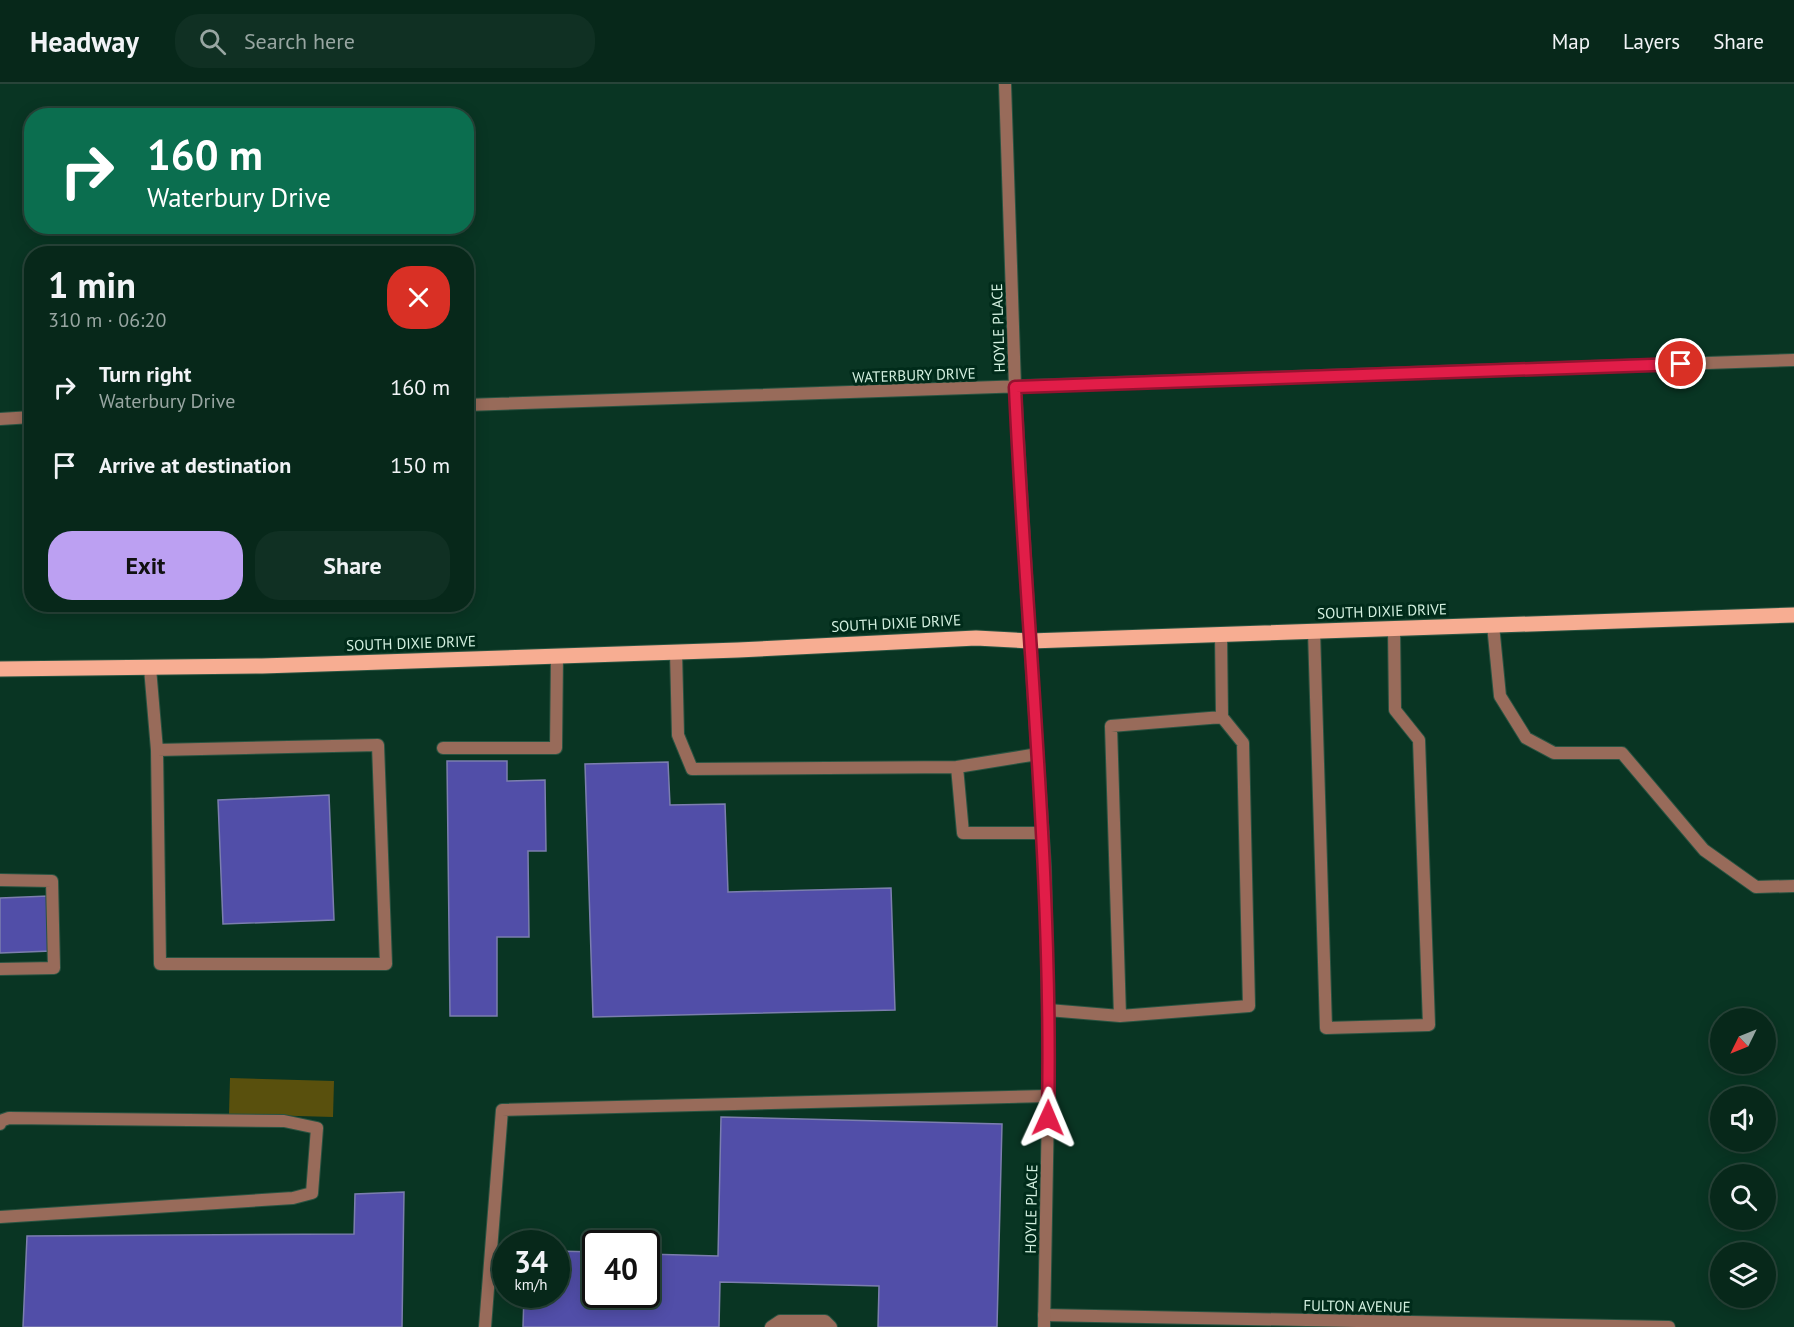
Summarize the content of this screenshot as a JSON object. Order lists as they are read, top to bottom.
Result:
{
  "streets": {
    "main road": ["SOUTH DIXIE DRIVE"],
    "street": ["HOYLE PLACE", "WATERBURY DRIVE", "FULTON AVENUE"]
  },
  "crossings": [
    ["HOYLE PLACE", "WATERBURY DRIVE"],
    ["HOYLE PLACE", "SOUTH DIXIE DRIVE"],
    ["HOYLE PLACE", "FULTON AVENUE"]
  ],
  "north": "bottom left",
  "page": {
    "header": "Headway",
    "search": "Search here",
    "nav": ["Map", "Layers", "Share"],
    "turn": ["160 m", "Waterbury Drive"],
    "heading": ["1 min", "310 m · 06:20"],
    "list": [
      {
        "name": "Turn right",
        "note": "Waterbury Drive",
        "value": "160 m"
      },
      {
        "name": "Arrive at destination",
        "value": "150 m"
      }
    ],
    "buttons": ["Exit", "Share"],
    "speed": "34 km/h",
    "limit": "40"
  }
}
